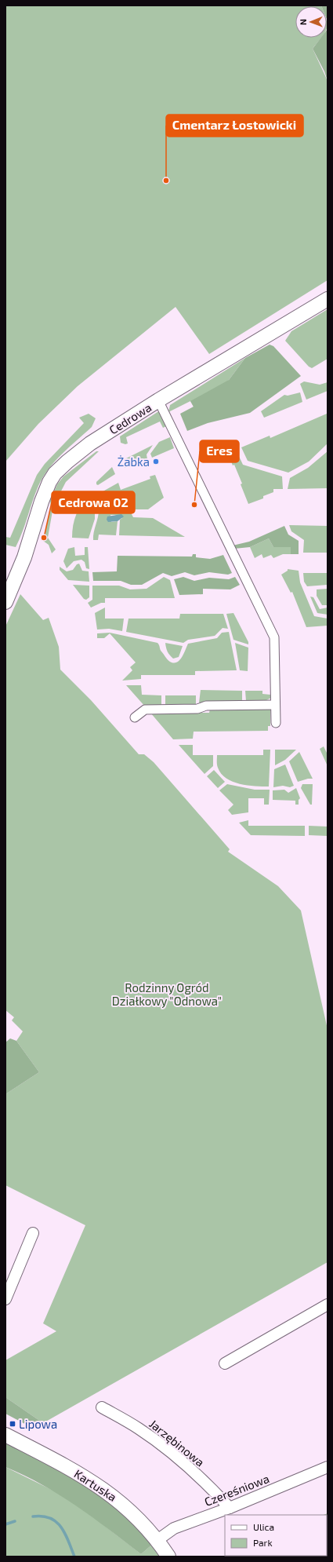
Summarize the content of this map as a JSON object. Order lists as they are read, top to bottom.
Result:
{
  "streets": {
    "street": [
      "Cedrowa",
      "Jarzębinowa",
      "Kartuska",
      "Czereśniowa"
    ]
  },
  "crossings": [
    ["Jarzębinowa", "Czereśniowa"],
    ["Kartuska", "Czereśniowa"]
  ],
  "parks": ["Rodzinny Ogród Działkowy \"Odnowa\""],
  "places": {
    "other": [
      "Cmentarz Łostowicki",
      "Żabka",
      "Eres",
      "Cedrowa 02"
    ],
    "transit": ["Lipowa"]
  },
  "legend": ["Ulica", "Park"],
  "north": "left"
}
